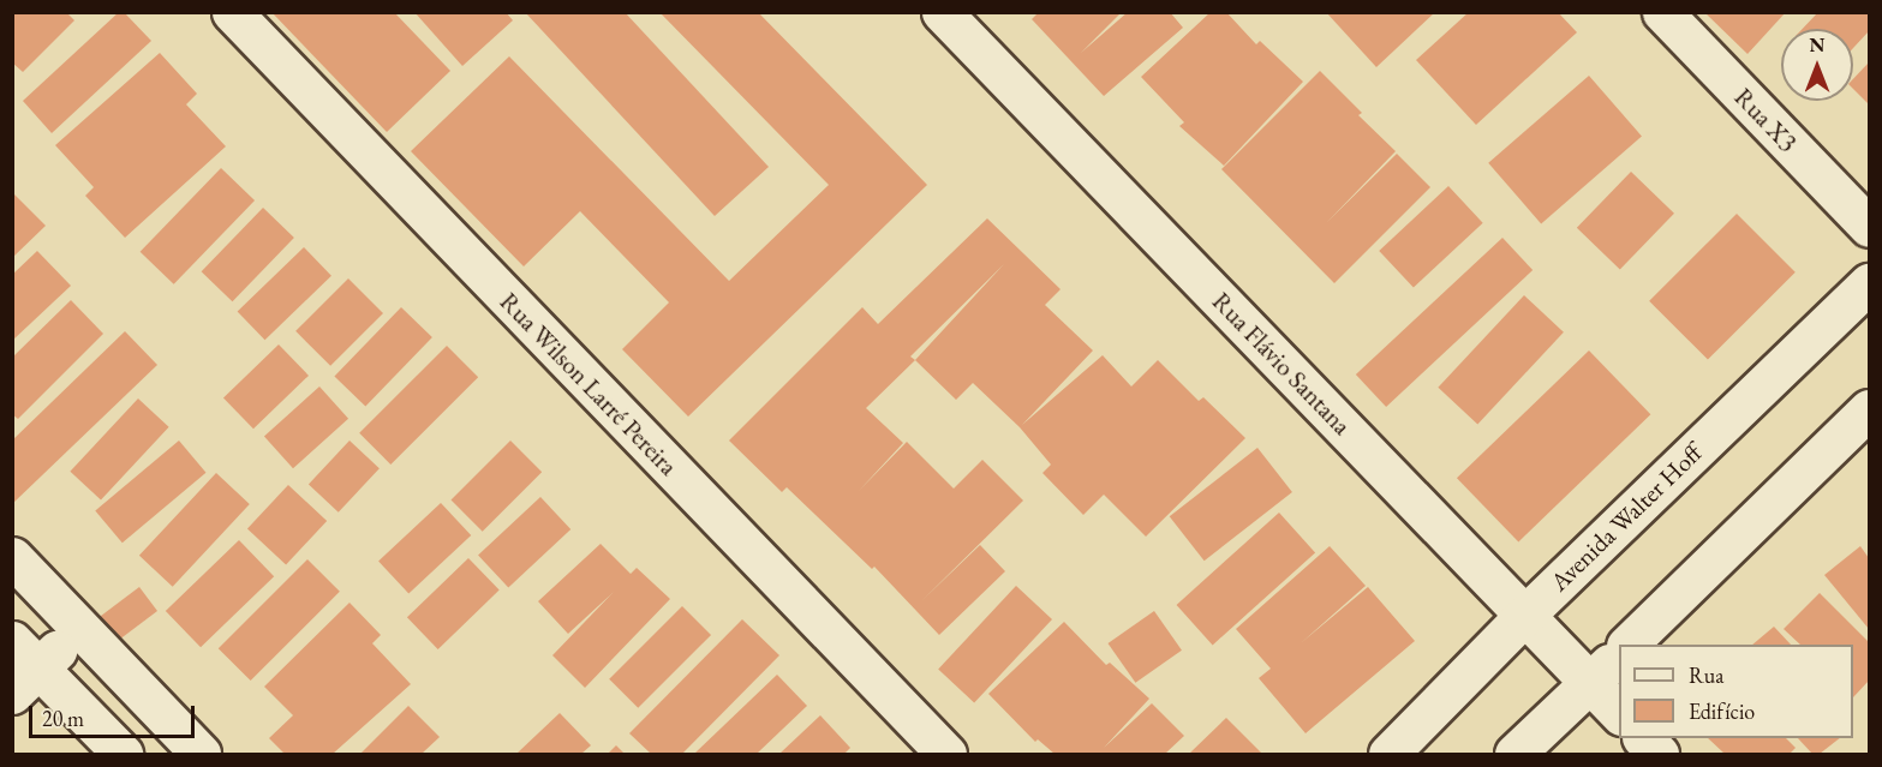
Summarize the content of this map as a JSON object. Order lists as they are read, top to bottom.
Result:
{
  "streets": {
    "street": [
      "Rua X3",
      "Rua Flávio Santana",
      "Rua Wilson Larré Pereira",
      "Avenida Walter Hoff"
    ]
  },
  "crossings": [
    ["Rua Flávio Santana", "Avenida Walter Hoff"]
  ],
  "legend": ["Rua", "Edifício"],
  "scale_bar": "20 m",
  "north": "top"
}
